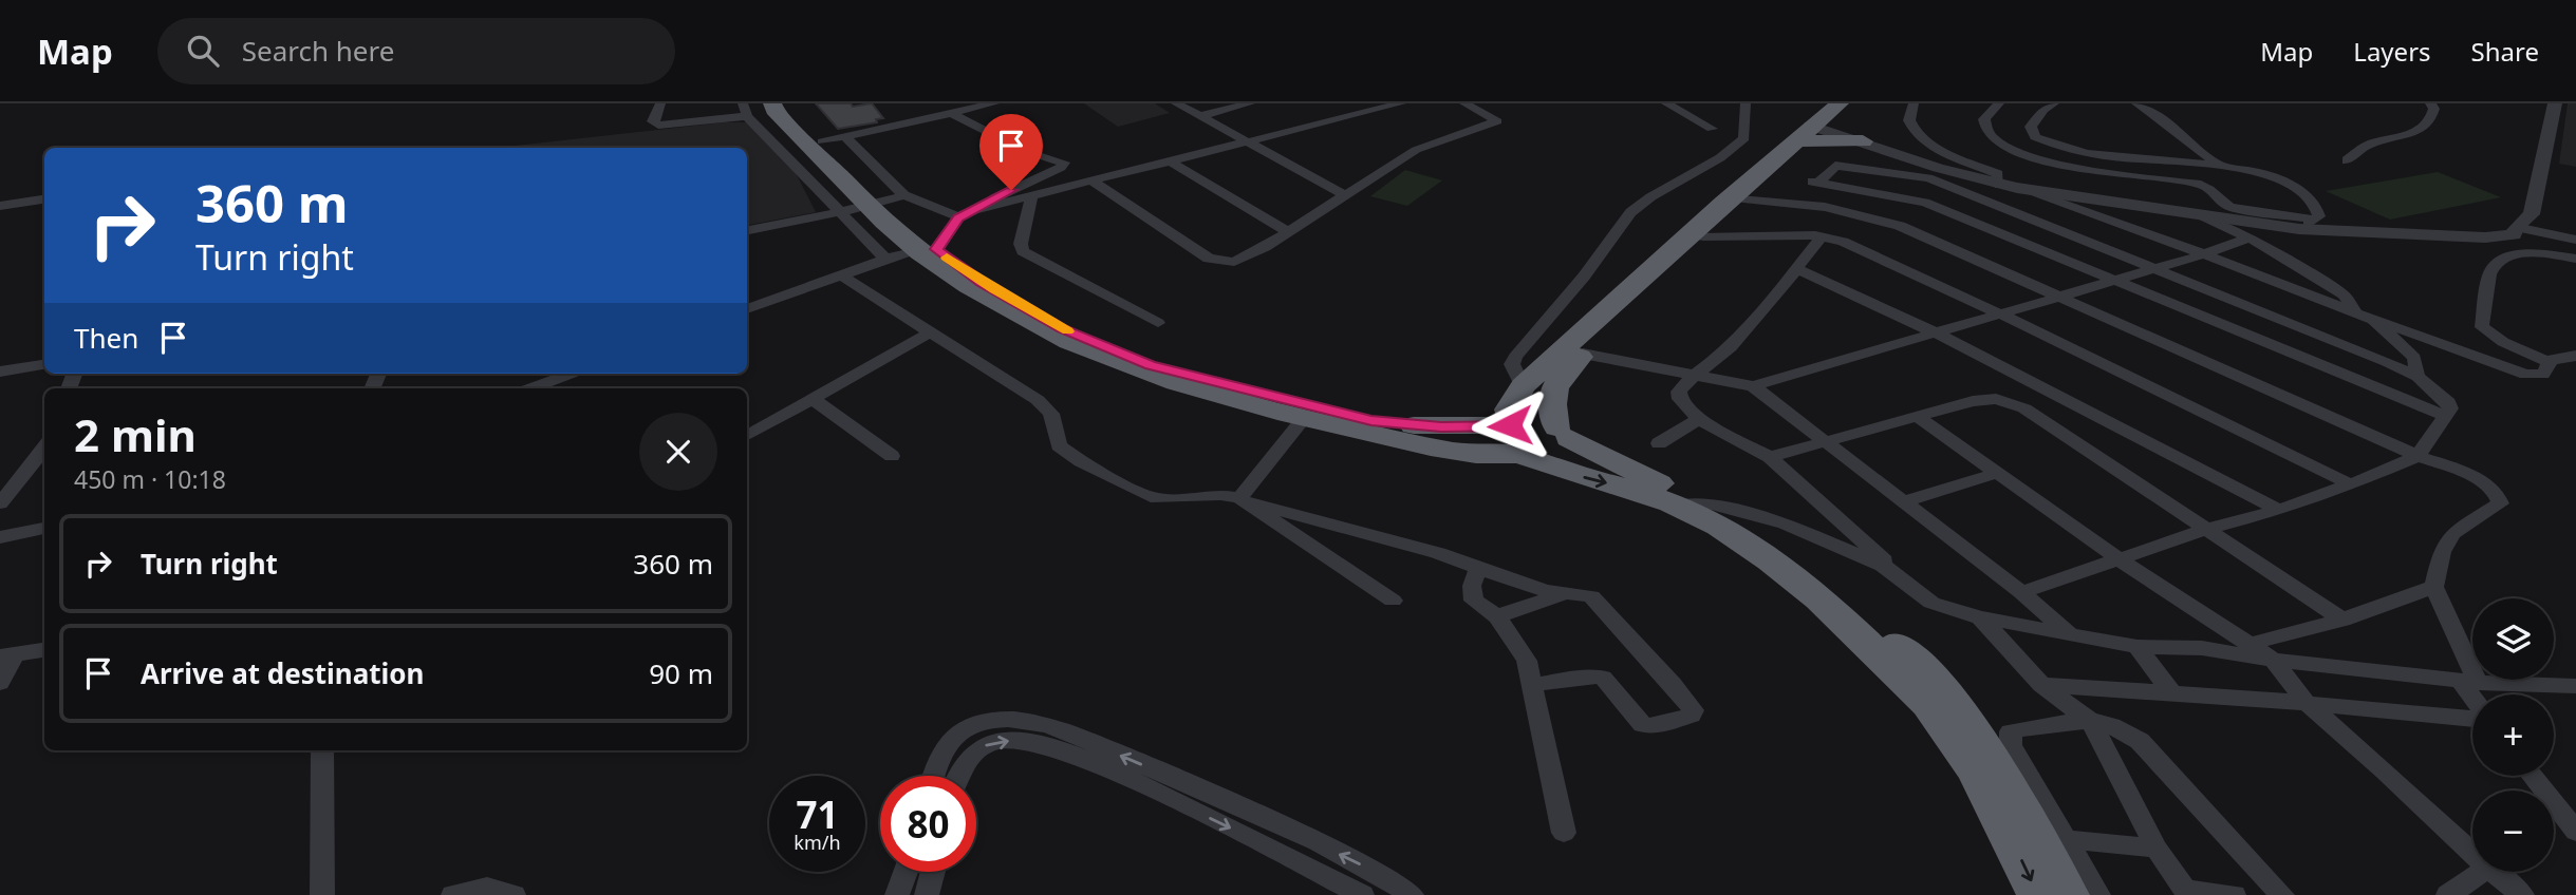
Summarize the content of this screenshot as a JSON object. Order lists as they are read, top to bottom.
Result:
{
  "page": {
    "header": "Map",
    "search": "Search here",
    "nav": ["Map", "Layers", "Share"],
    "turn": ["360 m", "Turn right"],
    "then": "Then",
    "heading": ["2 min", "450 m · 10:18"],
    "list": [
      {
        "name": "Turn right",
        "value": "360 m"
      },
      {
        "name": "Arrive at destination",
        "value": "90 m"
      }
    ],
    "map_buttons": ["+", "−"],
    "speed": "71 km/h",
    "limit": "80"
  }
}
